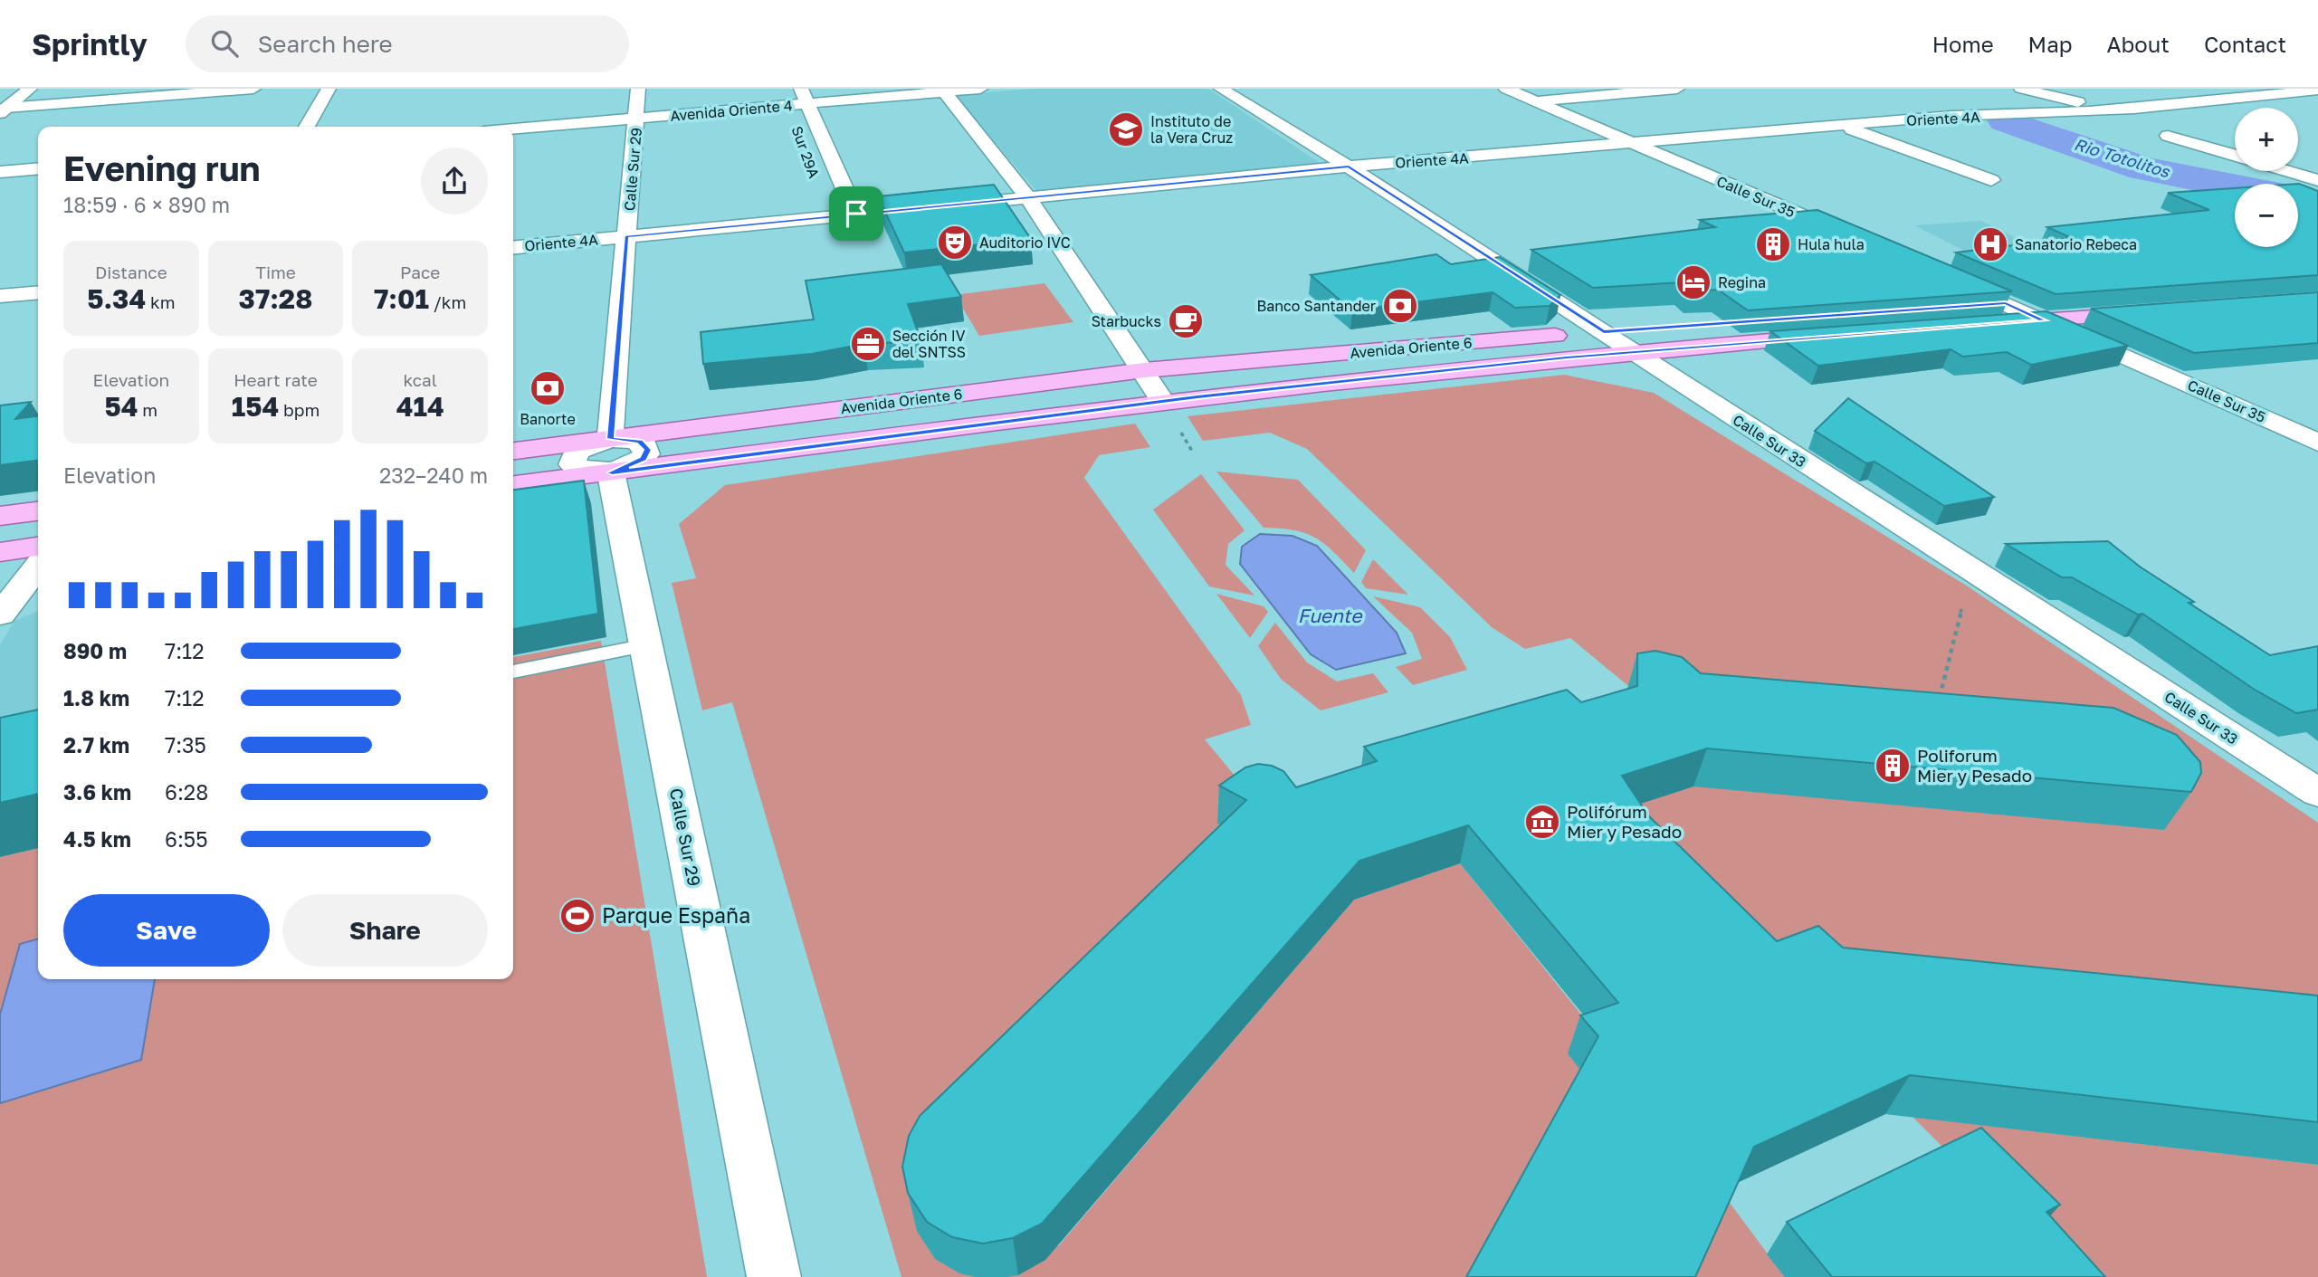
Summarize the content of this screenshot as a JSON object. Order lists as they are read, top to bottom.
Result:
{
  "streets": {
    "main road": ["Avenida Oriente 6"],
    "street": [
      "Avenida Oriente 4",
      "Oriente 4A",
      "Sur 29A",
      "Calle Sur 29",
      "Calle Sur 35",
      "Calle Sur 33"
    ]
  },
  "crossings": [
    ["Avenida Oriente 4", "Sur 29A"],
    ["Avenida Oriente 4", "Calle Sur 29"],
    ["Oriente 4A", "Sur 29A"],
    ["Oriente 4A", "Calle Sur 29"],
    ["Oriente 4A", "Calle Sur 35"],
    ["Oriente 4A", "Calle Sur 33"],
    ["Calle Sur 29", "Avenida Oriente 6"],
    ["Avenida Oriente 6", "Calle Sur 33"]
  ],
  "water": ["Rio Totolitos", "Fuente"],
  "places": {
    "school or university": ["Instituto de la Vera Cruz"],
    "theatre": ["Auditorio IVC"],
    "building": ["Hula hula", "Poliforum Mier y Pesado"],
    "hospital": ["Sanatorio Rebeca"],
    "hotel": ["Regina"],
    "bank": ["Banco Santander", "Banorte"],
    "cafe": ["Starbucks"],
    "office": ["Sección IV del SNTSS"],
    "museum": ["Polifórum Mier y Pesado"],
    "sports": ["Parque España"]
  },
  "page": {
    "header": "Sprintly",
    "search": "Search here",
    "nav": [
      "Home",
      "Map",
      "About",
      "Contact"
    ],
    "map_buttons": ["+", "−"],
    "heading": ["Evening run", "18:59 · 6 × 890 m"],
    "stats": [
      ["Distance", "5.34 km"],
      ["Time", "37:28"],
      ["Pace", "7:01 /km"],
      ["Elevation", "54 m"],
      ["Heart rate", "154 bpm"],
      ["kcal", "414"]
    ],
    "chart": ["Elevation", "232–240 m"],
    "list": [
      {
        "name": "890 m",
        "note": "7:12"
      },
      {
        "name": "1.8 km",
        "note": "7:12"
      },
      {
        "name": "2.7 km",
        "note": "7:35"
      },
      {
        "name": "3.6 km",
        "note": "6:28"
      },
      {
        "name": "4.5 km",
        "note": "6:55"
      }
    ],
    "buttons": ["Save", "Share"]
  }
}
